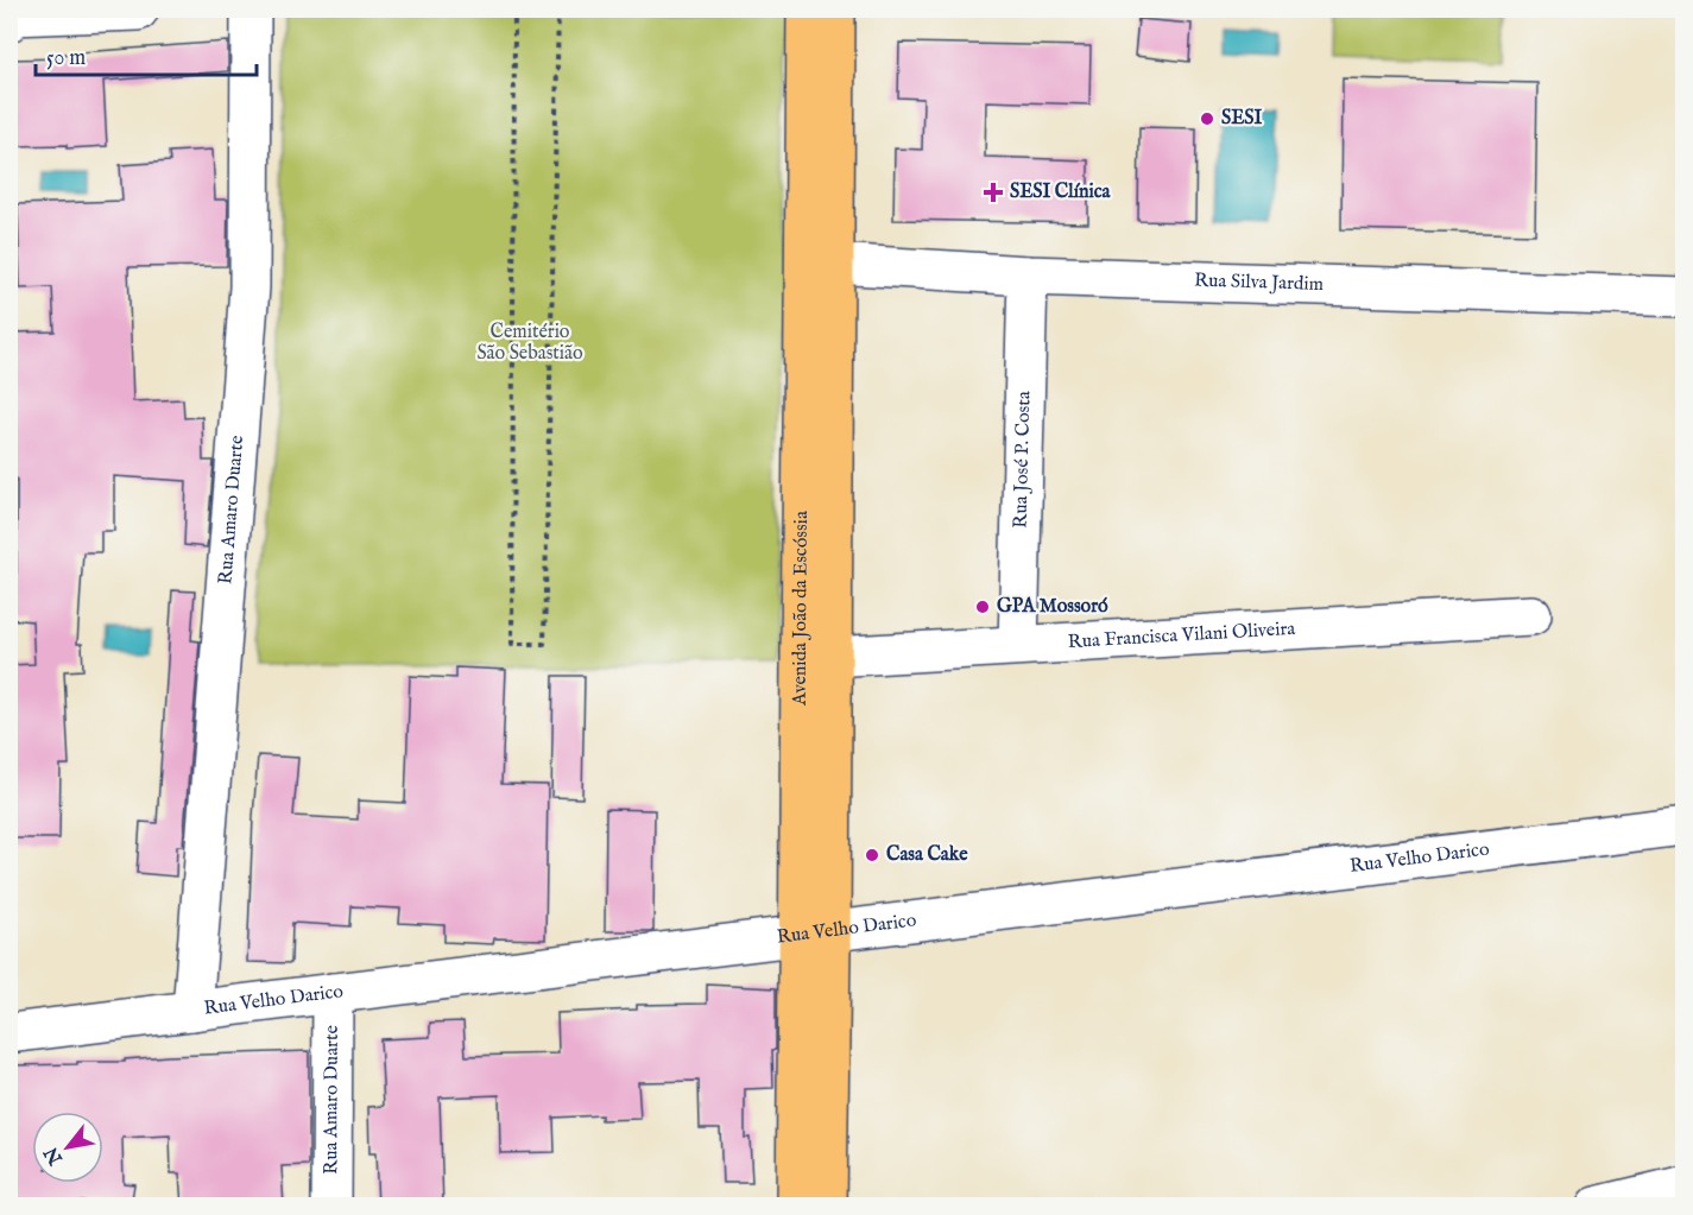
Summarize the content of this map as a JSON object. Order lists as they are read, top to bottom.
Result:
{
  "streets": {
    "main road": ["Avenida João da Escóssia"],
    "street": [
      "Rua Silva Jardim",
      "Rua José P. Costa",
      "Rua Amaro Duarte",
      "Rua Francisca Vilani Oliveira",
      "Rua Velho Darico"
    ]
  },
  "crossings": [
    ["Rua Silva Jardim", "Rua José P. Costa"],
    ["Rua Silva Jardim", "Avenida João da Escóssia"],
    ["Rua José P. Costa", "Rua Francisca Vilani Oliveira"],
    ["Rua Amaro Duarte", "Rua Velho Darico"],
    ["Avenida João da Escóssia", "Rua Francisca Vilani Oliveira"],
    ["Avenida João da Escóssia", "Rua Velho Darico"]
  ],
  "parks": ["Cemitério São Sebastião"],
  "places": {
    "other": ["SESI", "GPA Mossoró", "Casa Cake"],
    "health": ["SESI Clínica"]
  },
  "scale_bar": "50 m",
  "north": "bottom left"
}
